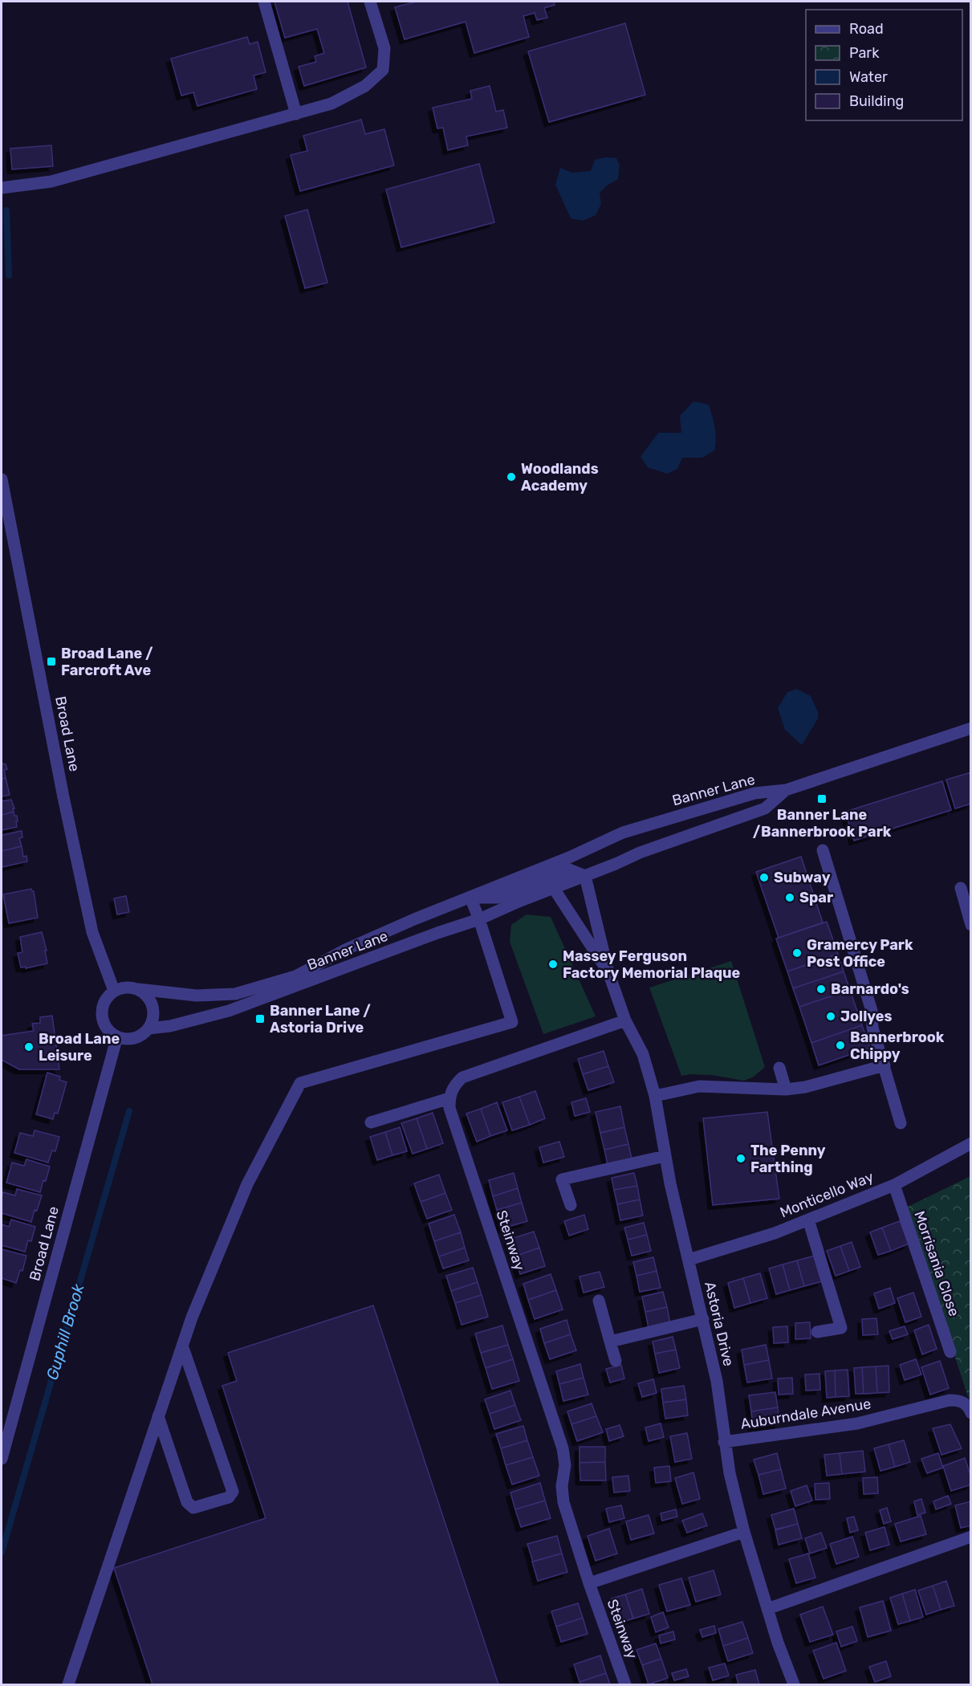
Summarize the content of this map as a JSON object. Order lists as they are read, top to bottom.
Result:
{
  "streets": {
    "street": [
      "Broad Lane",
      "Banner Lane",
      "Monticello Way",
      "Steinway",
      "Morrisania Close",
      "Astoria Drive",
      "Auburndale Avenue"
    ]
  },
  "crossings": [
    ["Broad Lane", "Banner Lane"],
    ["Banner Lane", "Astoria Drive"],
    ["Monticello Way", "Morrisania Close"],
    ["Monticello Way", "Astoria Drive"],
    ["Astoria Drive", "Auburndale Avenue"]
  ],
  "water": ["Guphill Brook"],
  "places": {
    "other": [
      "Woodlands Academy",
      "Subway",
      "Spar",
      "Gramercy Park Post Office",
      "Massey Ferguson Factory Memorial Plaque",
      "Barnardo's",
      "Jollyes",
      "Bannerbrook Chippy",
      "Broad Lane Leisure",
      "The Penny Farthing"
    ],
    "transit": ["Broad Lane / Farcroft Ave", "Banner Lane /Bannerbrook Park", "Banner Lane / Astoria Drive"]
  },
  "legend": [
    "Road",
    "Park",
    "Water",
    "Building"
  ]
}
